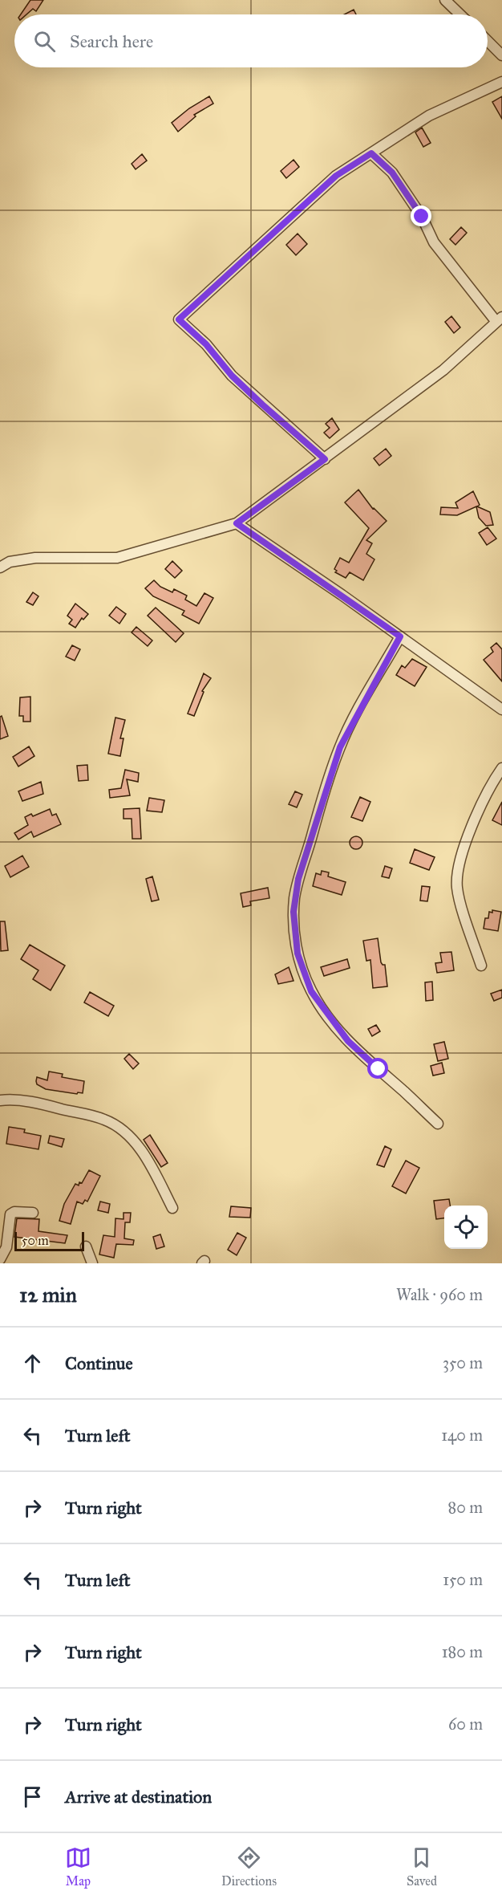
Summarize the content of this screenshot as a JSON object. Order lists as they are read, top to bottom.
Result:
{
  "scale_bar": "50 m",
  "page": {
    "search": "Search here",
    "scale": "50 m",
    "heading": ["12 min", "Walk · 960 m"],
    "list": [
      ["Continue", "350 m"],
      ["Turn left", "140 m"],
      ["Turn right", "80 m"],
      ["Turn left", "150 m"],
      ["Turn right", "180 m"],
      ["Turn right", "60 m"],
      "Arrive at destination"
    ],
    "nav": ["Map", "Directions", "Saved"]
  }
}
